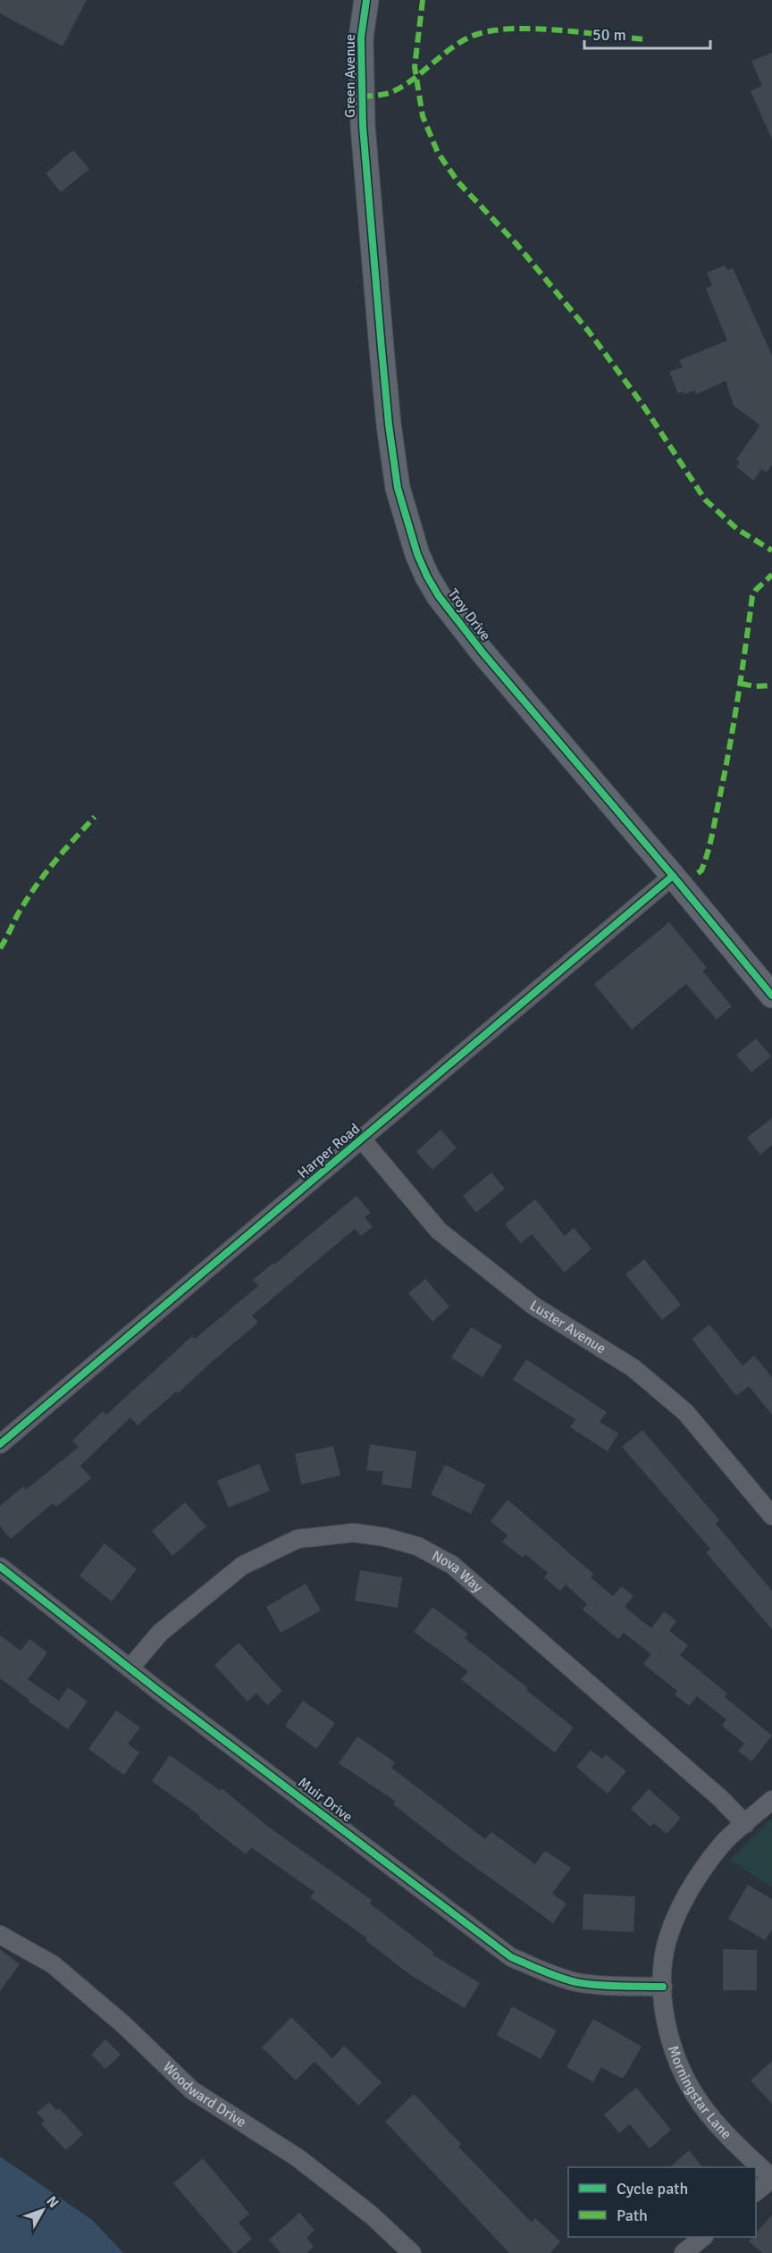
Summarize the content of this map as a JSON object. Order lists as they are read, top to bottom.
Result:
{
  "streets": {
    "street": [
      "Green Avenue",
      "Troy Drive",
      "Harper Road",
      "Luster Avenue",
      "Nova Way",
      "Muir Drive",
      "Morningstar Lane",
      "Woodward Drive"
    ]
  },
  "crossings": [
    ["Green Avenue", "Troy Drive"],
    ["Troy Drive", "Harper Road"],
    ["Harper Road", "Luster Avenue"],
    ["Nova Way", "Muir Drive"],
    ["Nova Way", "Morningstar Lane"],
    ["Muir Drive", "Morningstar Lane"]
  ],
  "legend": ["Cycle path", "Path"],
  "scale_bar": "50 m",
  "north": "top right"
}
